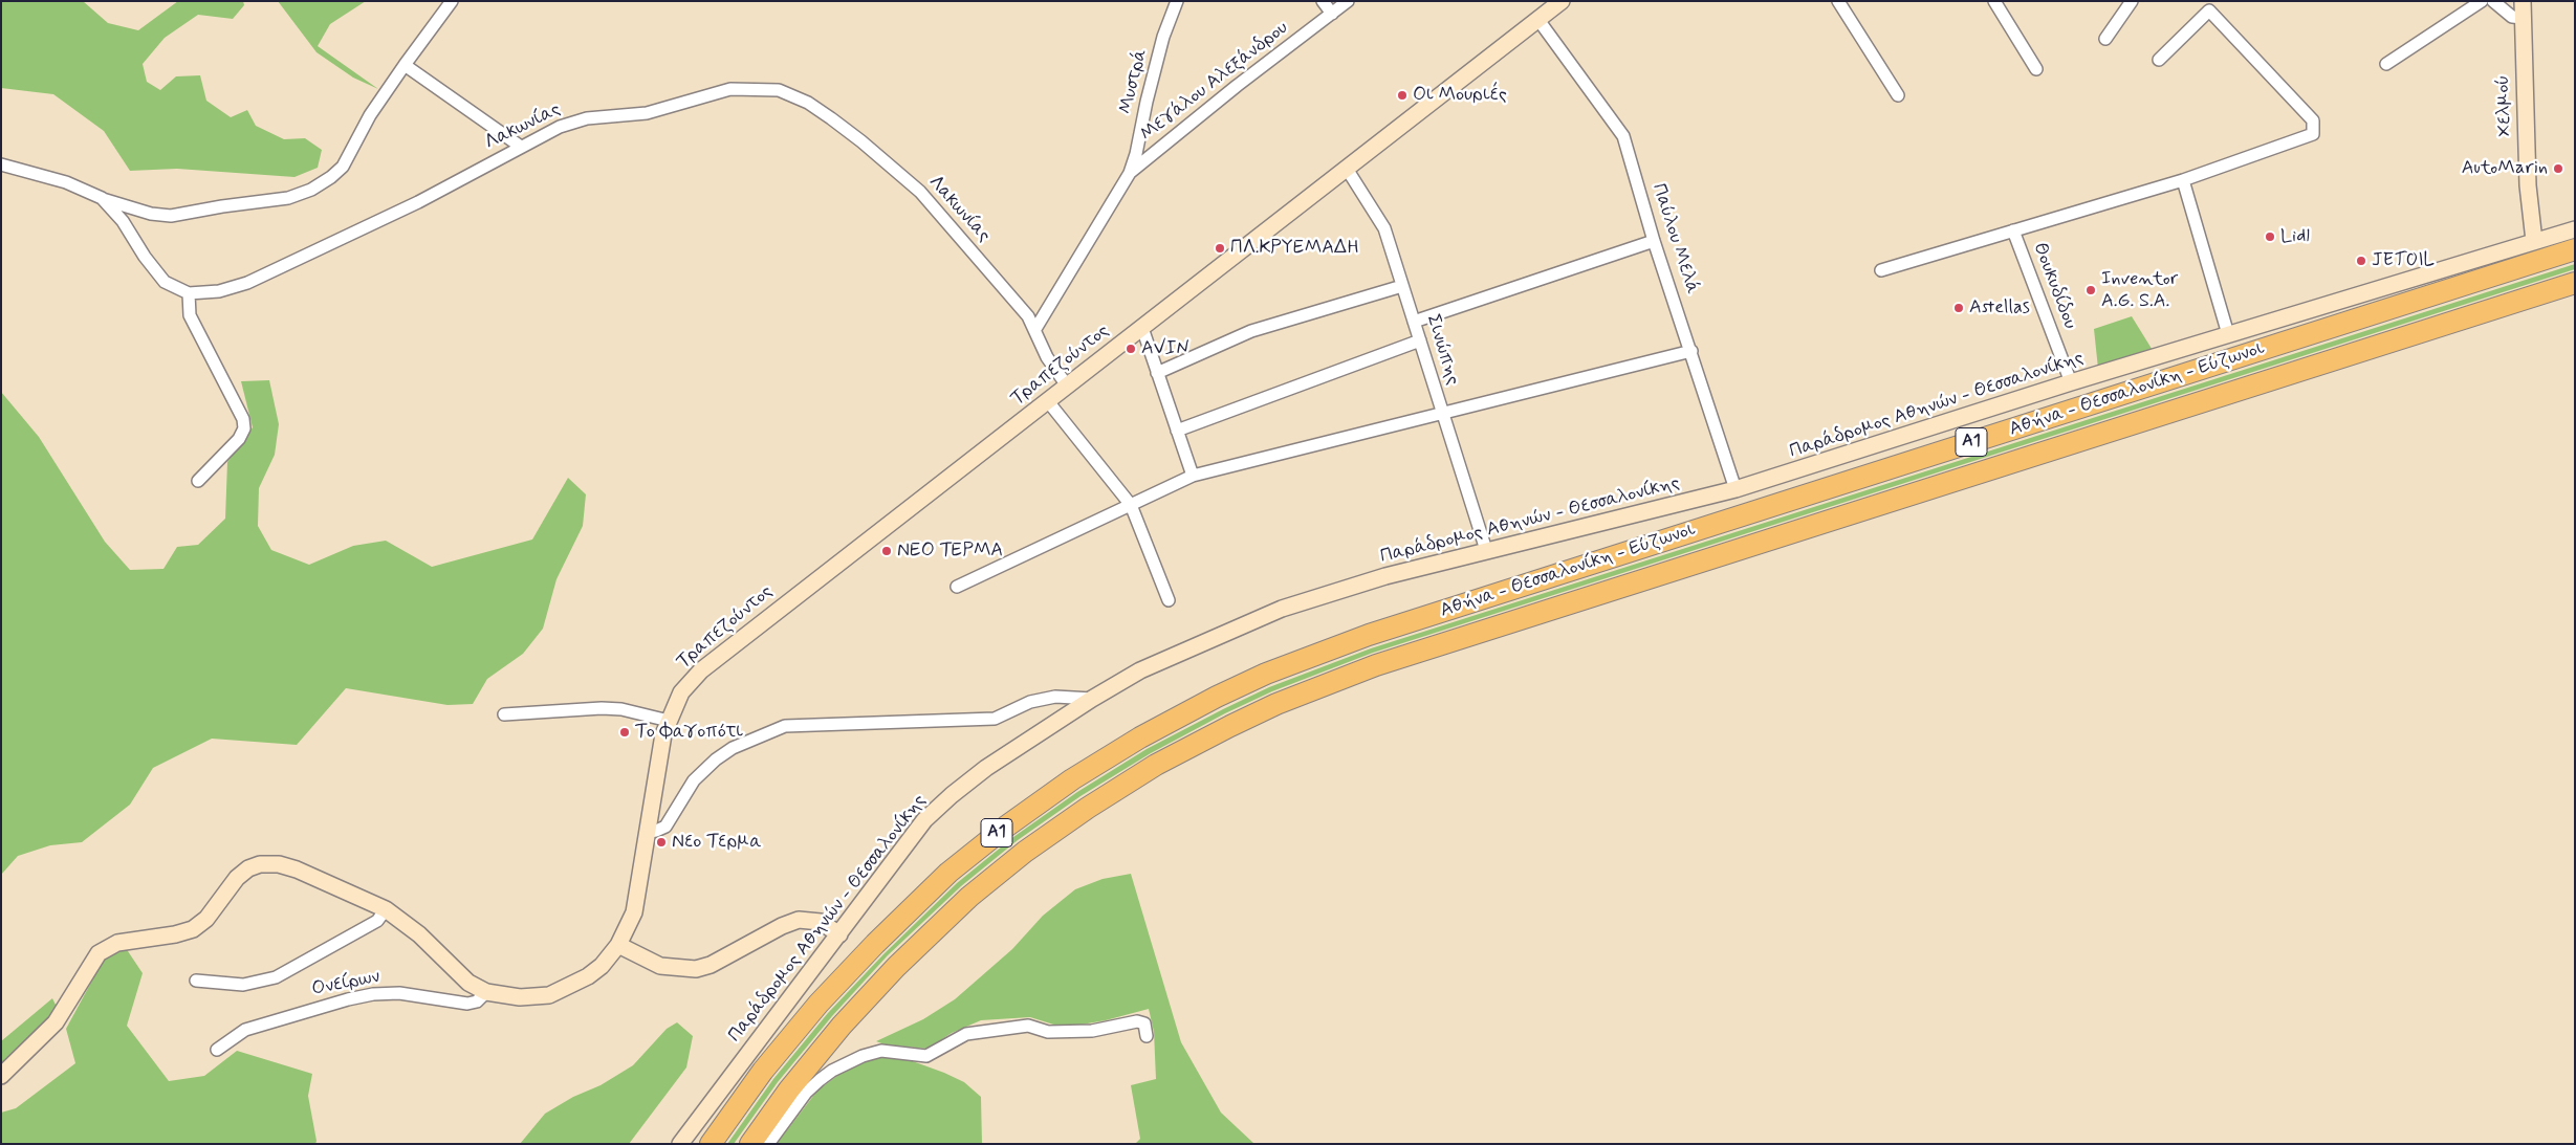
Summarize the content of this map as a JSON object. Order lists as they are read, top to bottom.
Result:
{
  "streets": {
    "highway": ["Αθήνα - Θεσσαλονίκη - Εύζωνοι", "Α1"],
    "main road": ["Χελμού", "Τραπεζούντος", "Παράδρομος Αθηνών - Θεσσαλονίκης"],
    "street": [
      "Μυστρά",
      "Μεγάλου Αλεξάνδρου",
      "Λακωνίας",
      "Παύλου Μελά",
      "Θουκυδίδου",
      "Σινώπης",
      "Ονείρων"
    ]
  },
  "crossings": [
    ["Μυστρά", "Μεγάλου Αλεξάνδρου"],
    ["Χελμού", "Παράδρομος Αθηνών - Θεσσαλονίκης"],
    ["Λακωνίας", "Τραπεζούντος"],
    ["Παύλου Μελά", "Τραπεζούντος"],
    ["Παύλου Μελά", "Παράδρομος Αθηνών - Θεσσαλονίκης"],
    ["Θουκυδίδου", "Παράδρομος Αθηνών - Θεσσαλονίκης"],
    ["Σινώπης", "Τραπεζούντος"],
    ["Σινώπης", "Παράδρομος Αθηνών - Θεσσαλονίκης"],
    ["Τραπεζούντος", "Ονείρων"]
  ],
  "places": [
    "Οι Μουριές",
    "AutoMarin",
    "Lidl",
    "ΠΛ.ΚΡΥΕΜΑΔΗ",
    "JETOIL",
    "Inventor A.G. S.A.",
    "Astellas",
    "AVIN",
    "ΝΕΟ ΤΕΡΜΑ",
    "Το Φαγοπότι",
    "Νεο Τερμα"
  ]
}
